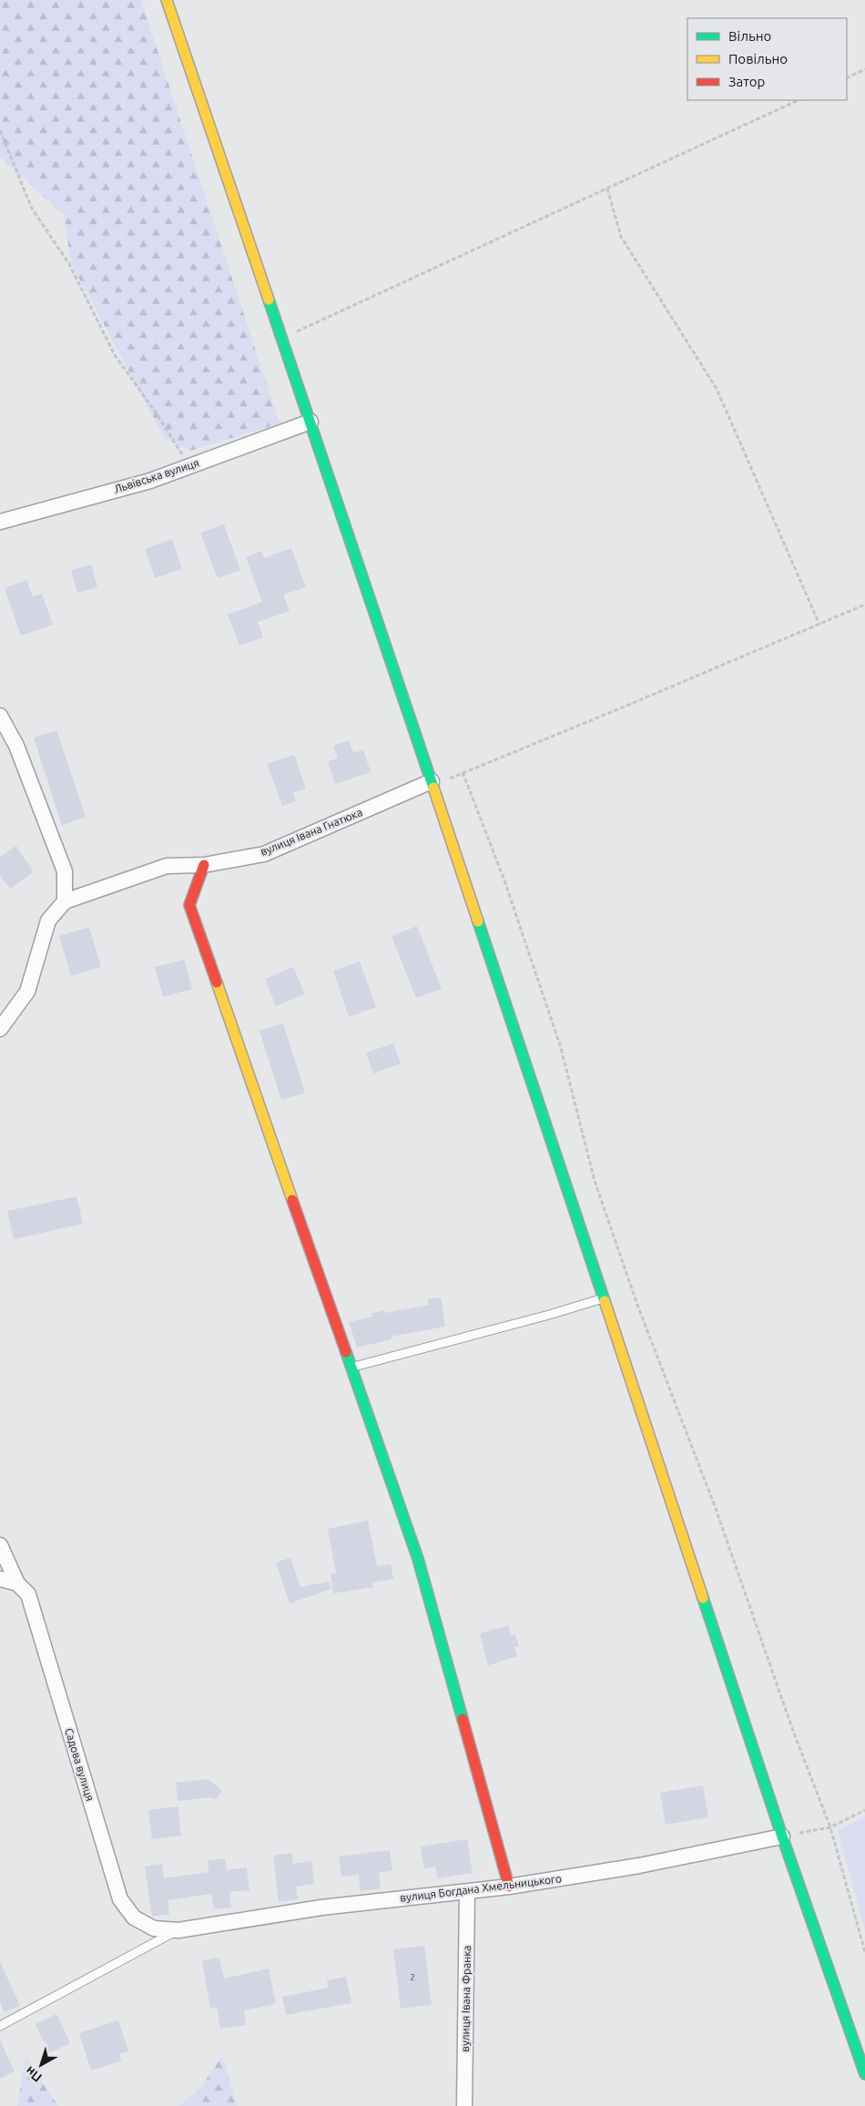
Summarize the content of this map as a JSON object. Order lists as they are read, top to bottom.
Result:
{
  "streets": {
    "street": [
      "Львівська вулиця",
      "вулиця Івана Гнатюка",
      "Садова вулиця",
      "вулиця Богдана Хмельницького",
      "вулиця Івана Франка"
    ]
  },
  "crossings": [
    ["Садова вулиця", "вулиця Богдана Хмельницького"],
    ["вулиця Богдана Хмельницького", "вулиця Івана Франка"]
  ],
  "house_numbers": ["2"],
  "legend": ["Вільно", "Повільно", "Затор"],
  "north": "bottom left"
}
